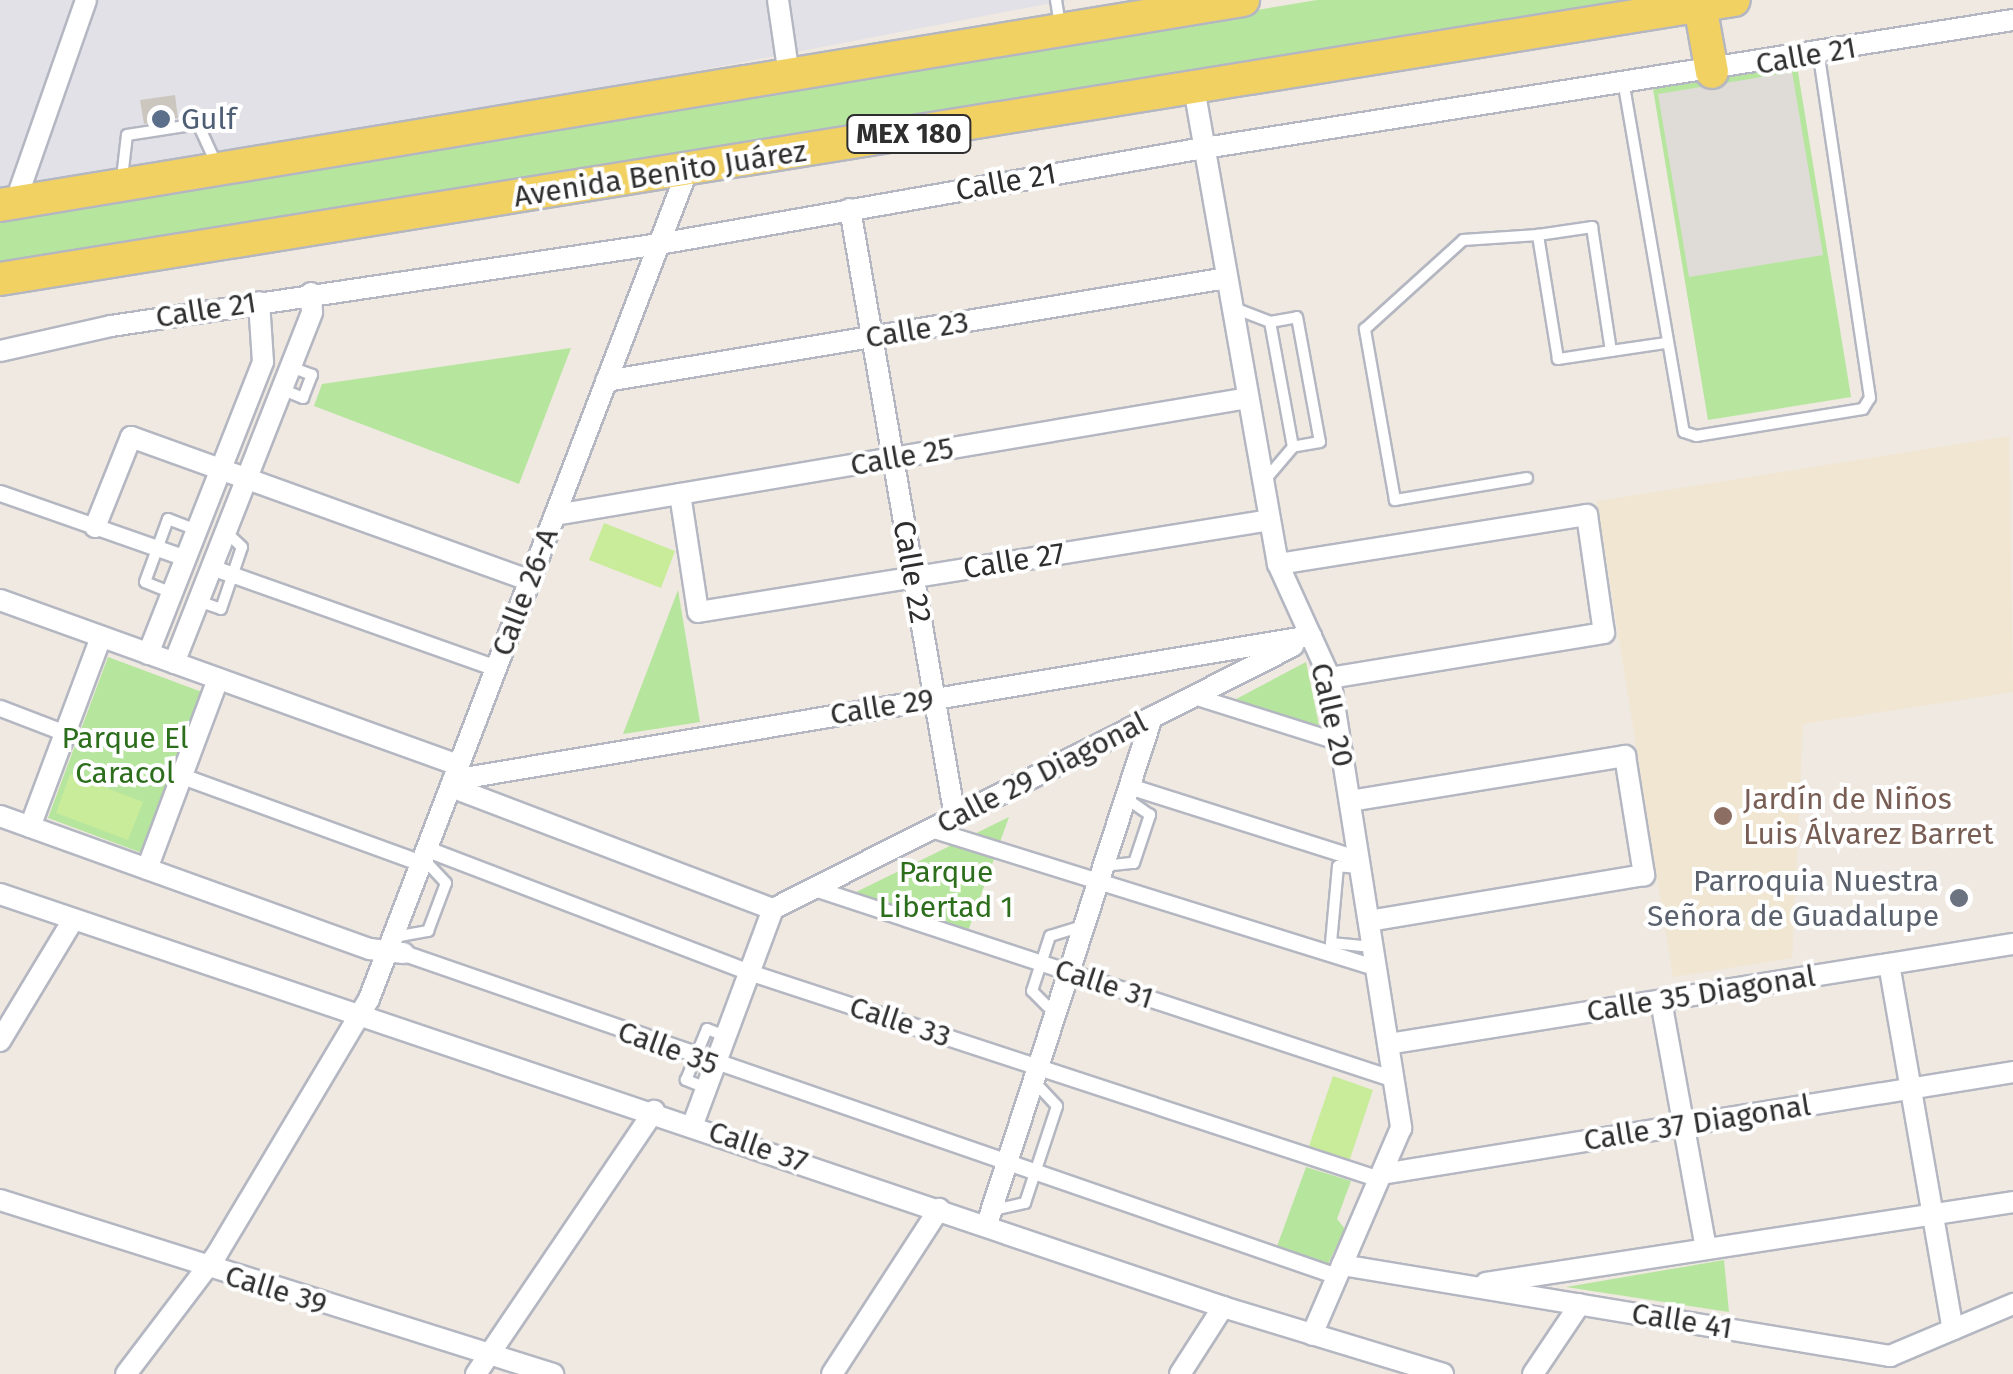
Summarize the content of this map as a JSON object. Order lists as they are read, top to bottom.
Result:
{
  "streets": {
    "main road": ["MEX 180", "Avenida Benito Juárez"],
    "street": [
      "Calle 21",
      "Calle 23",
      "Calle 25",
      "Calle 27",
      "Calle 22",
      "Calle 26-A",
      "Calle 29",
      "Calle 20",
      "Calle 29 Diagonal",
      "Calle 31",
      "Calle 35 Diagonal",
      "Calle 33",
      "Calle 35",
      "Calle 37 Diagonal",
      "Calle 37",
      "Calle 39",
      "Calle 41"
    ]
  },
  "crossings": [
    ["Calle 21", "Calle 22"],
    ["Calle 21", "Calle 26-A"],
    ["Calle 21", "Calle 20"],
    ["Avenida Benito Juárez", "Calle 26-A"],
    ["Avenida Benito Juárez", "Calle 20"],
    ["Calle 23", "Calle 22"],
    ["Calle 23", "Calle 26-A"],
    ["Calle 23", "Calle 20"],
    ["Calle 25", "Calle 27"],
    ["Calle 25", "Calle 22"],
    ["Calle 25", "Calle 26-A"],
    ["Calle 25", "Calle 20"],
    ["Calle 27", "Calle 22"],
    ["Calle 27", "Calle 20"],
    ["Calle 22", "Calle 29"],
    ["Calle 22", "Calle 29 Diagonal"],
    ["Calle 26-A", "Calle 29"],
    ["Calle 26-A", "Calle 33"],
    ["Calle 26-A", "Calle 35"],
    ["Calle 26-A", "Calle 37"],
    ["Calle 26-A", "Calle 39"],
    ["Calle 29", "Calle 20"],
    ["Calle 29", "Calle 29 Diagonal"],
    ["Calle 20", "Calle 29 Diagonal"],
    ["Calle 20", "Calle 31"],
    ["Calle 20", "Calle 35 Diagonal"],
    ["Calle 20", "Calle 33"],
    ["Calle 20", "Calle 35"],
    ["Calle 20", "Calle 37 Diagonal"],
    ["Calle 20", "Calle 37"],
    ["Calle 20", "Calle 41"],
    ["Calle 29 Diagonal", "Calle 31"],
    ["Calle 33", "Calle 37 Diagonal"],
    ["Calle 35", "Calle 41"]
  ],
  "parks": ["Parque El Caracol", "Parque Libertad 1"],
  "places": ["Gulf", "Jardín de Niños Luis Álvarez Barret", "Parroquia Nuestra Señora de Guadalupe"]
}
